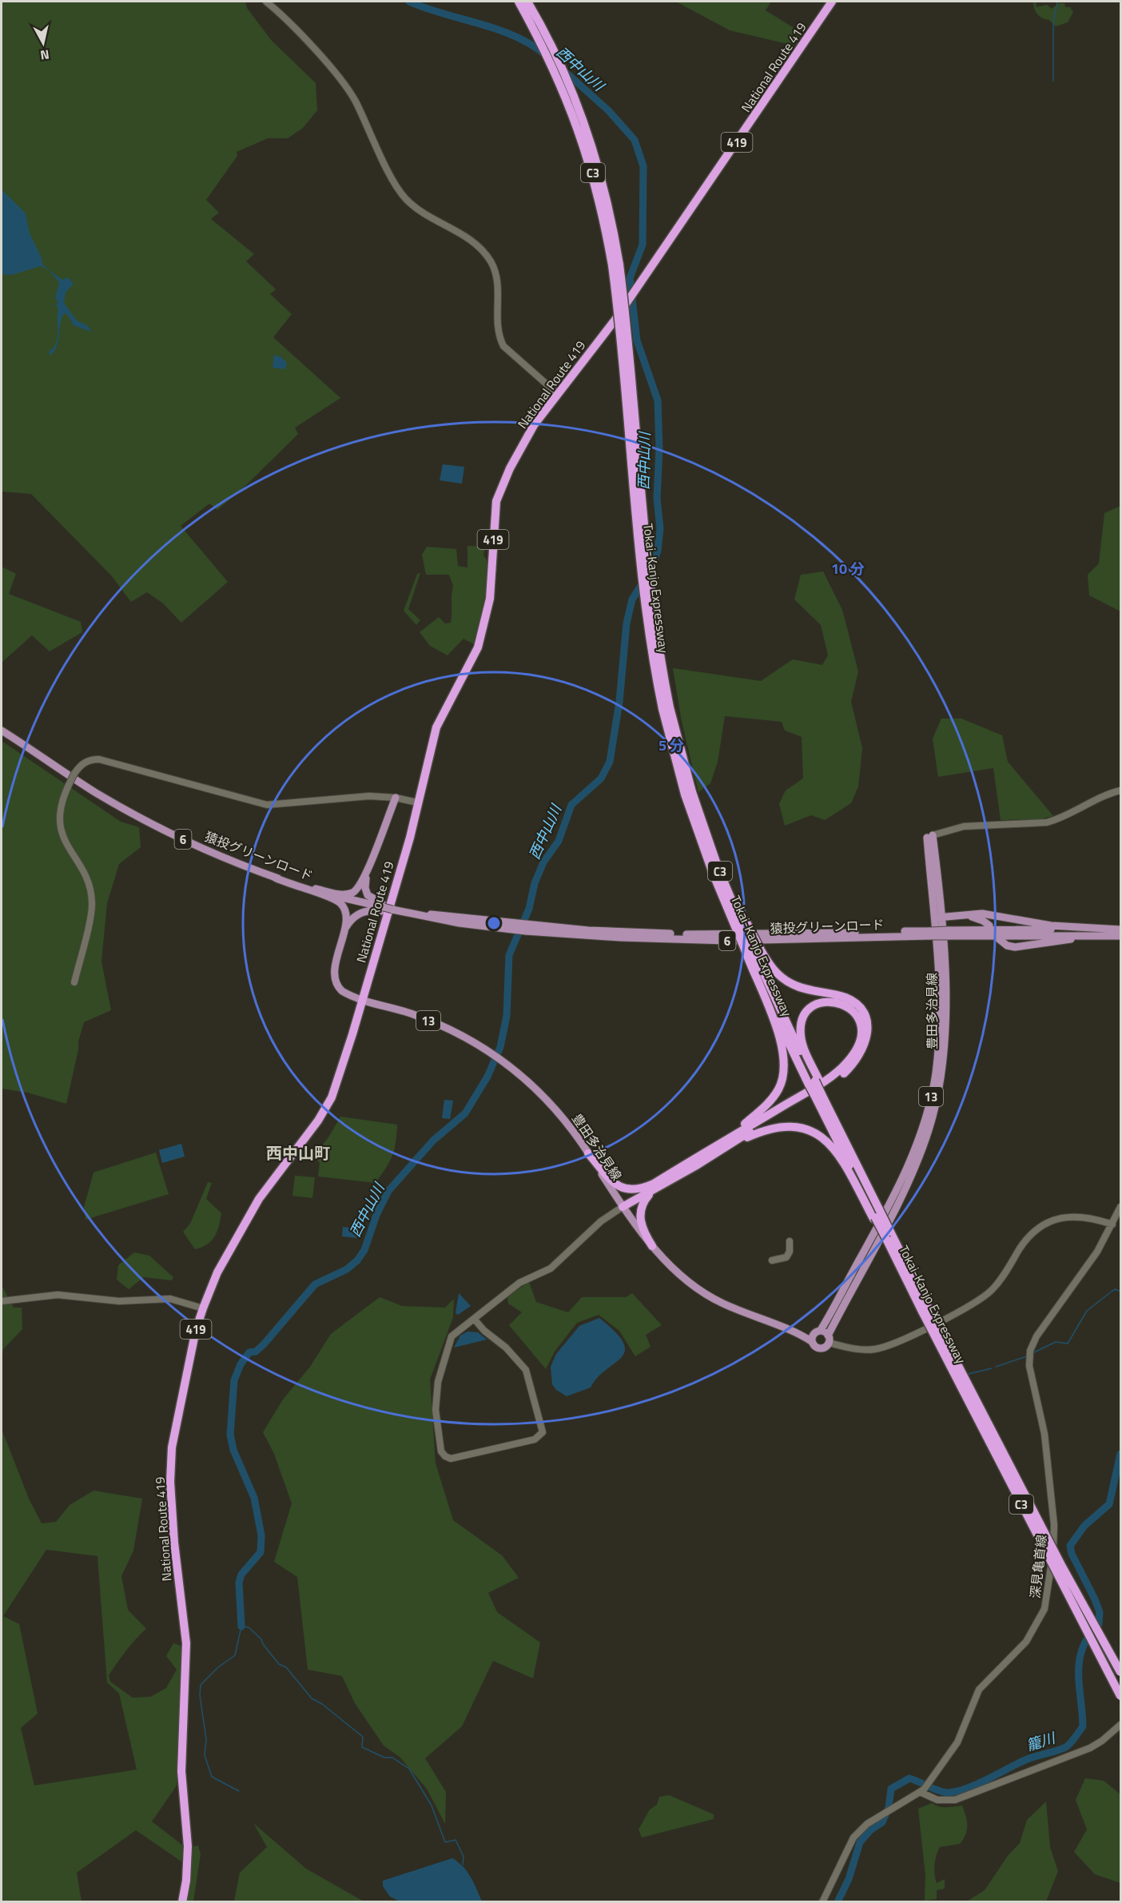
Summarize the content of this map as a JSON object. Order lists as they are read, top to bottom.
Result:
{
  "streets": {
    "highway": [
      "National Route 419",
      "419",
      "C3",
      "Tokai-Kanjo Expressway"
    ],
    "main road": [
      "6",
      "猿投グリーンロード",
      "豊田多治見線",
      "13"
    ],
    "street": ["深見亀首線"]
  },
  "crossings": [
    ["National Route 419", "豊田多治見線"]
  ],
  "districts": ["西中山町"],
  "water": ["西中山川", "籠川"],
  "north": "bottom",
  "rings": ["10 分", "5 分"]
}
